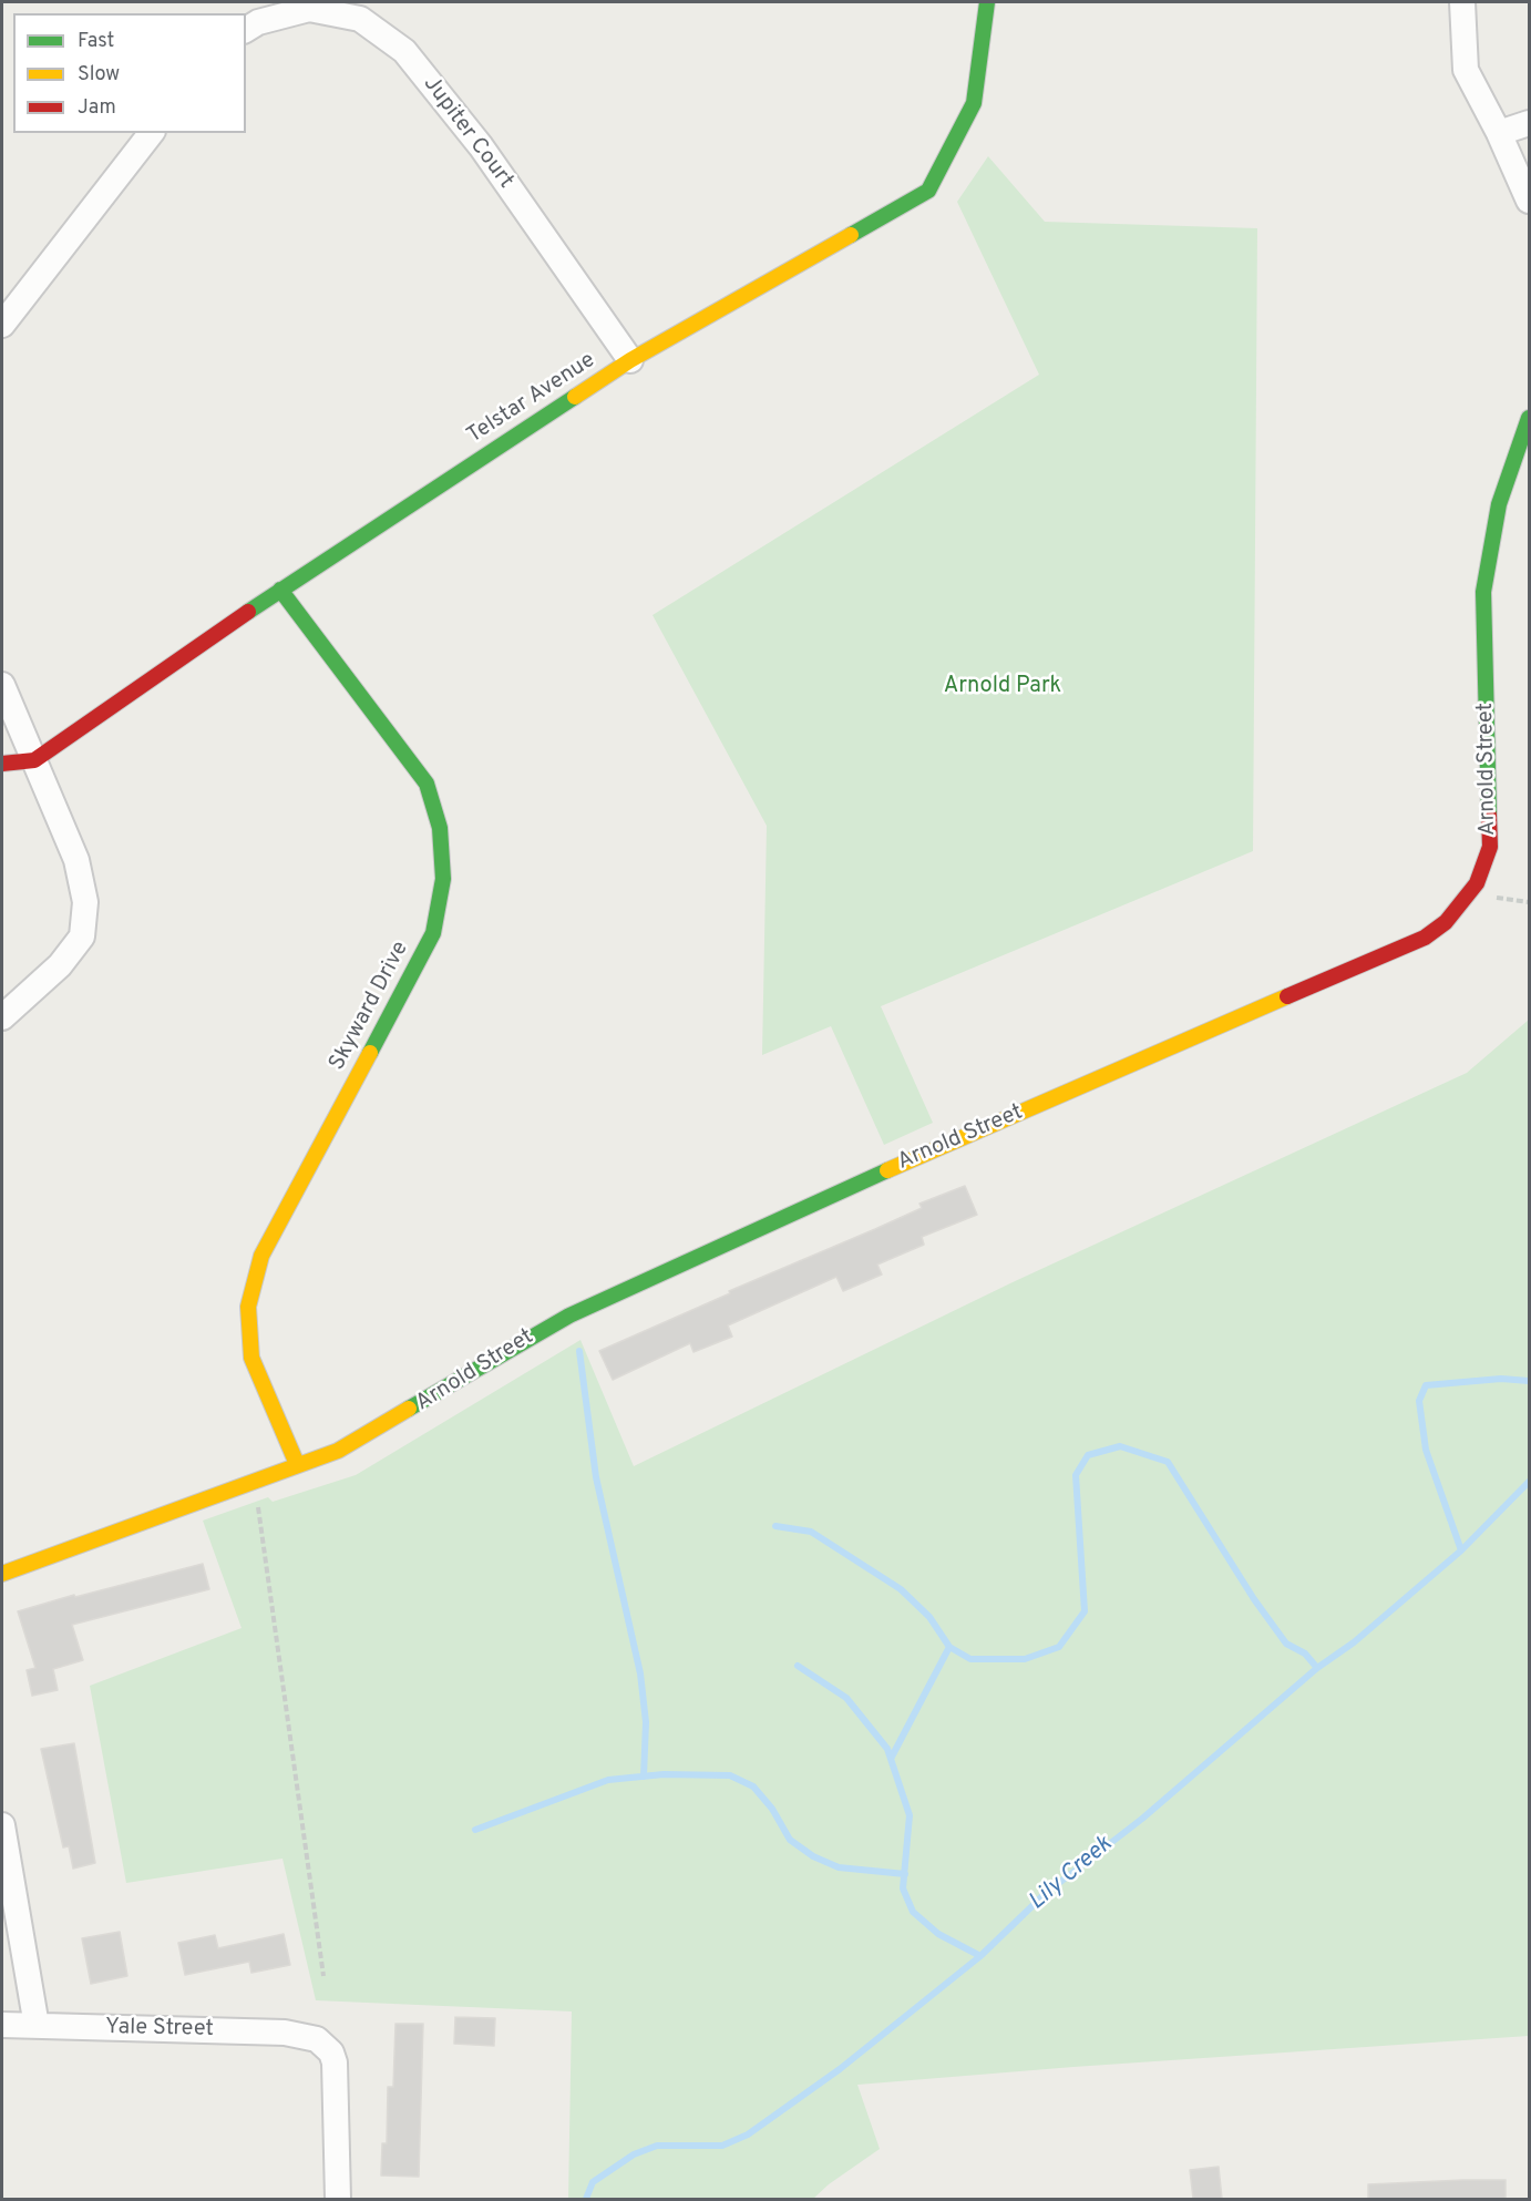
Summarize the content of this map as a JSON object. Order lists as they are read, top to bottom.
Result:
{
  "streets": {
    "street": [
      "Jupiter Court",
      "Telstar Avenue",
      "Arnold Street",
      "Skyward Drive",
      "Yale Street"
    ]
  },
  "crossings": [
    ["Jupiter Court", "Telstar Avenue"],
    ["Telstar Avenue", "Skyward Drive"],
    ["Arnold Street", "Skyward Drive"]
  ],
  "water": ["Lily Creek"],
  "parks": ["Arnold Park"],
  "legend": ["Fast", "Slow", "Jam"]
}
